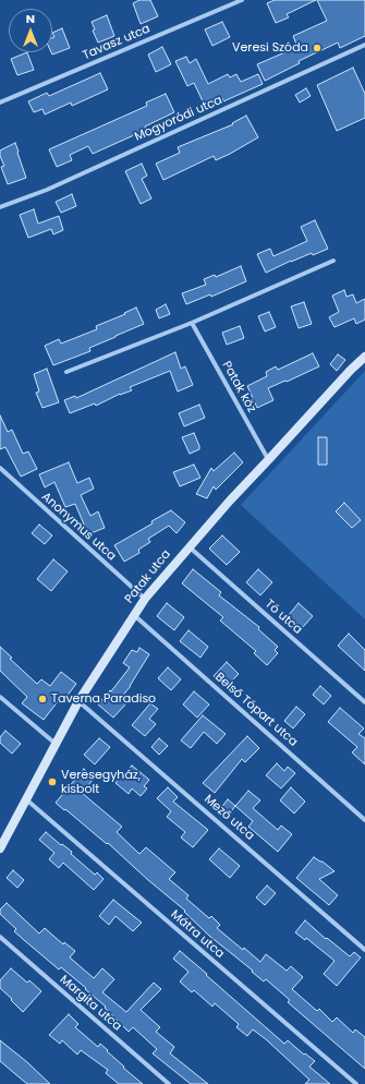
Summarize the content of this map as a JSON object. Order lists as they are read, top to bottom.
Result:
{
  "streets": {
    "street": [
      "Tavasz utca",
      "Mogyoródi utca",
      "Patak köz",
      "Anonymus utca",
      "Patak utca",
      "Tó utca",
      "Belső Tópart utca",
      "Mező utca",
      "Mátra utca",
      "Margita utca"
    ]
  },
  "crossings": [
    ["Patak köz", "Patak utca"],
    ["Anonymus utca", "Patak utca"],
    ["Patak utca", "Tó utca"],
    ["Patak utca", "Belső Tópart utca"],
    ["Patak utca", "Mező utca"],
    ["Patak utca", "Mátra utca"]
  ],
  "places": ["Veresi Szóda", "Taverna Paradiso", "Veresegyház, kisbolt"],
  "north": "top"
}
